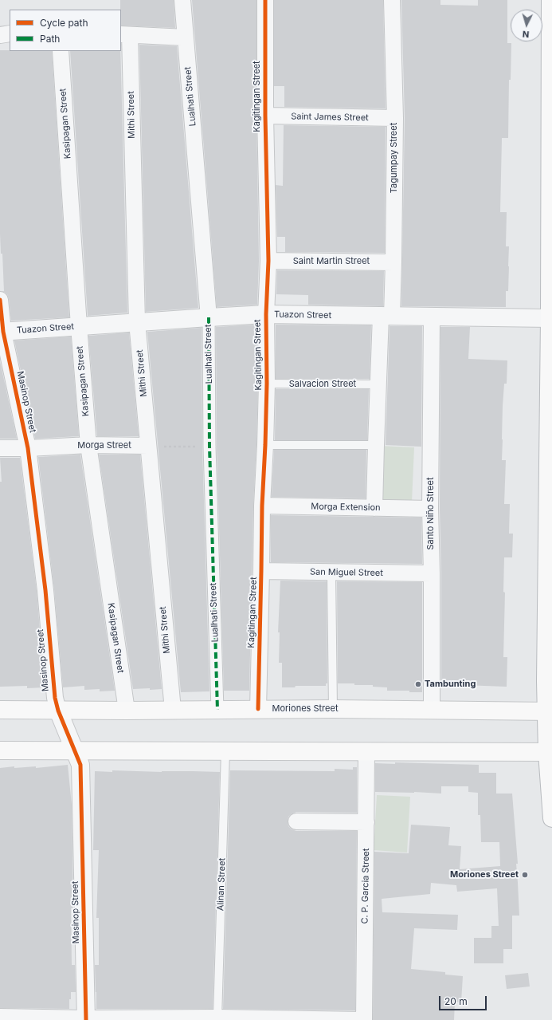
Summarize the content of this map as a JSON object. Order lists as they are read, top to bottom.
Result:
{
  "streets": {
    "main road": ["Moriones Street"],
    "street": [
      "Lualhati Street",
      "Kagitingan Street",
      "Mithi Street",
      "Saint James Street",
      "Kasipagan Street",
      "Tagumpay Street",
      "Saint Martin Street",
      "Tuazon Street",
      "Masinop Street",
      "Morga Street",
      "Morga Extension",
      "Santo Niño Street",
      "San Miguel Street",
      "C. P. Garcia Street"
    ],
    "lane": ["Salvacion Street", "Alinan Street"]
  },
  "crossings": [
    ["Lualhati Street", "Tuazon Street"],
    ["Lualhati Street", "Moriones Street"],
    ["Kagitingan Street", "Saint James Street"],
    ["Kagitingan Street", "Saint Martin Street"],
    ["Kagitingan Street", "Tuazon Street"],
    ["Kagitingan Street", "Salvacion Street"],
    ["Kagitingan Street", "Morga Extension"],
    ["Kagitingan Street", "San Miguel Street"],
    ["Kagitingan Street", "Moriones Street"],
    ["Mithi Street", "Tuazon Street"],
    ["Mithi Street", "Morga Street"],
    ["Mithi Street", "Moriones Street"],
    ["Saint James Street", "Tagumpay Street"],
    ["Kasipagan Street", "Tuazon Street"],
    ["Kasipagan Street", "Morga Street"],
    ["Kasipagan Street", "Moriones Street"],
    ["Tagumpay Street", "Saint Martin Street"],
    ["Tagumpay Street", "Tuazon Street"],
    ["Tuazon Street", "Masinop Street"],
    ["Tuazon Street", "Santo Niño Street"],
    ["Masinop Street", "Morga Street"],
    ["Masinop Street", "Moriones Street"],
    ["Morga Extension", "Santo Niño Street"],
    ["Santo Niño Street", "San Miguel Street"],
    ["Santo Niño Street", "Moriones Street"]
  ],
  "places": ["Tambunting", "Moriones Street"],
  "legend": ["Cycle path", "Path"],
  "scale_bar": "20 m",
  "north": "bottom"
}
